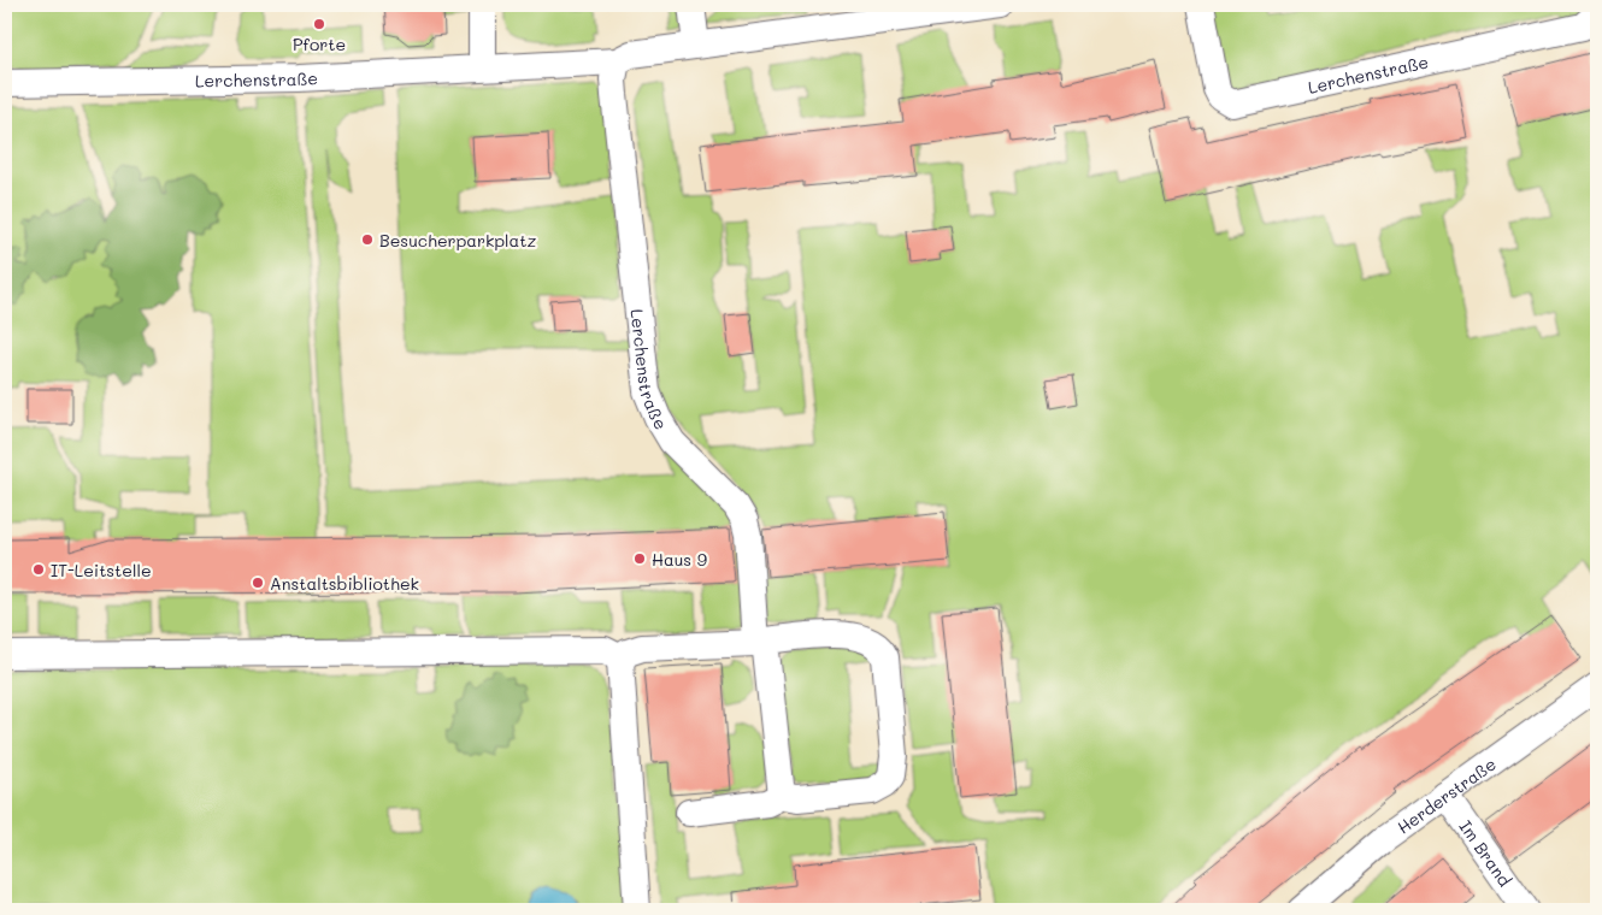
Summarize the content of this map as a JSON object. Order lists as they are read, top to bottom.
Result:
{
  "streets": {
    "street": ["Lerchenstraße", "Herderstraße", "Im Brand"]
  },
  "crossings": [
    ["Herderstraße", "Im Brand"]
  ],
  "places": [
    "Pforte",
    "Besucherparkplatz",
    "Haus 9",
    "IT-Leitstelle",
    "Anstaltsbibliothek"
  ]
}
